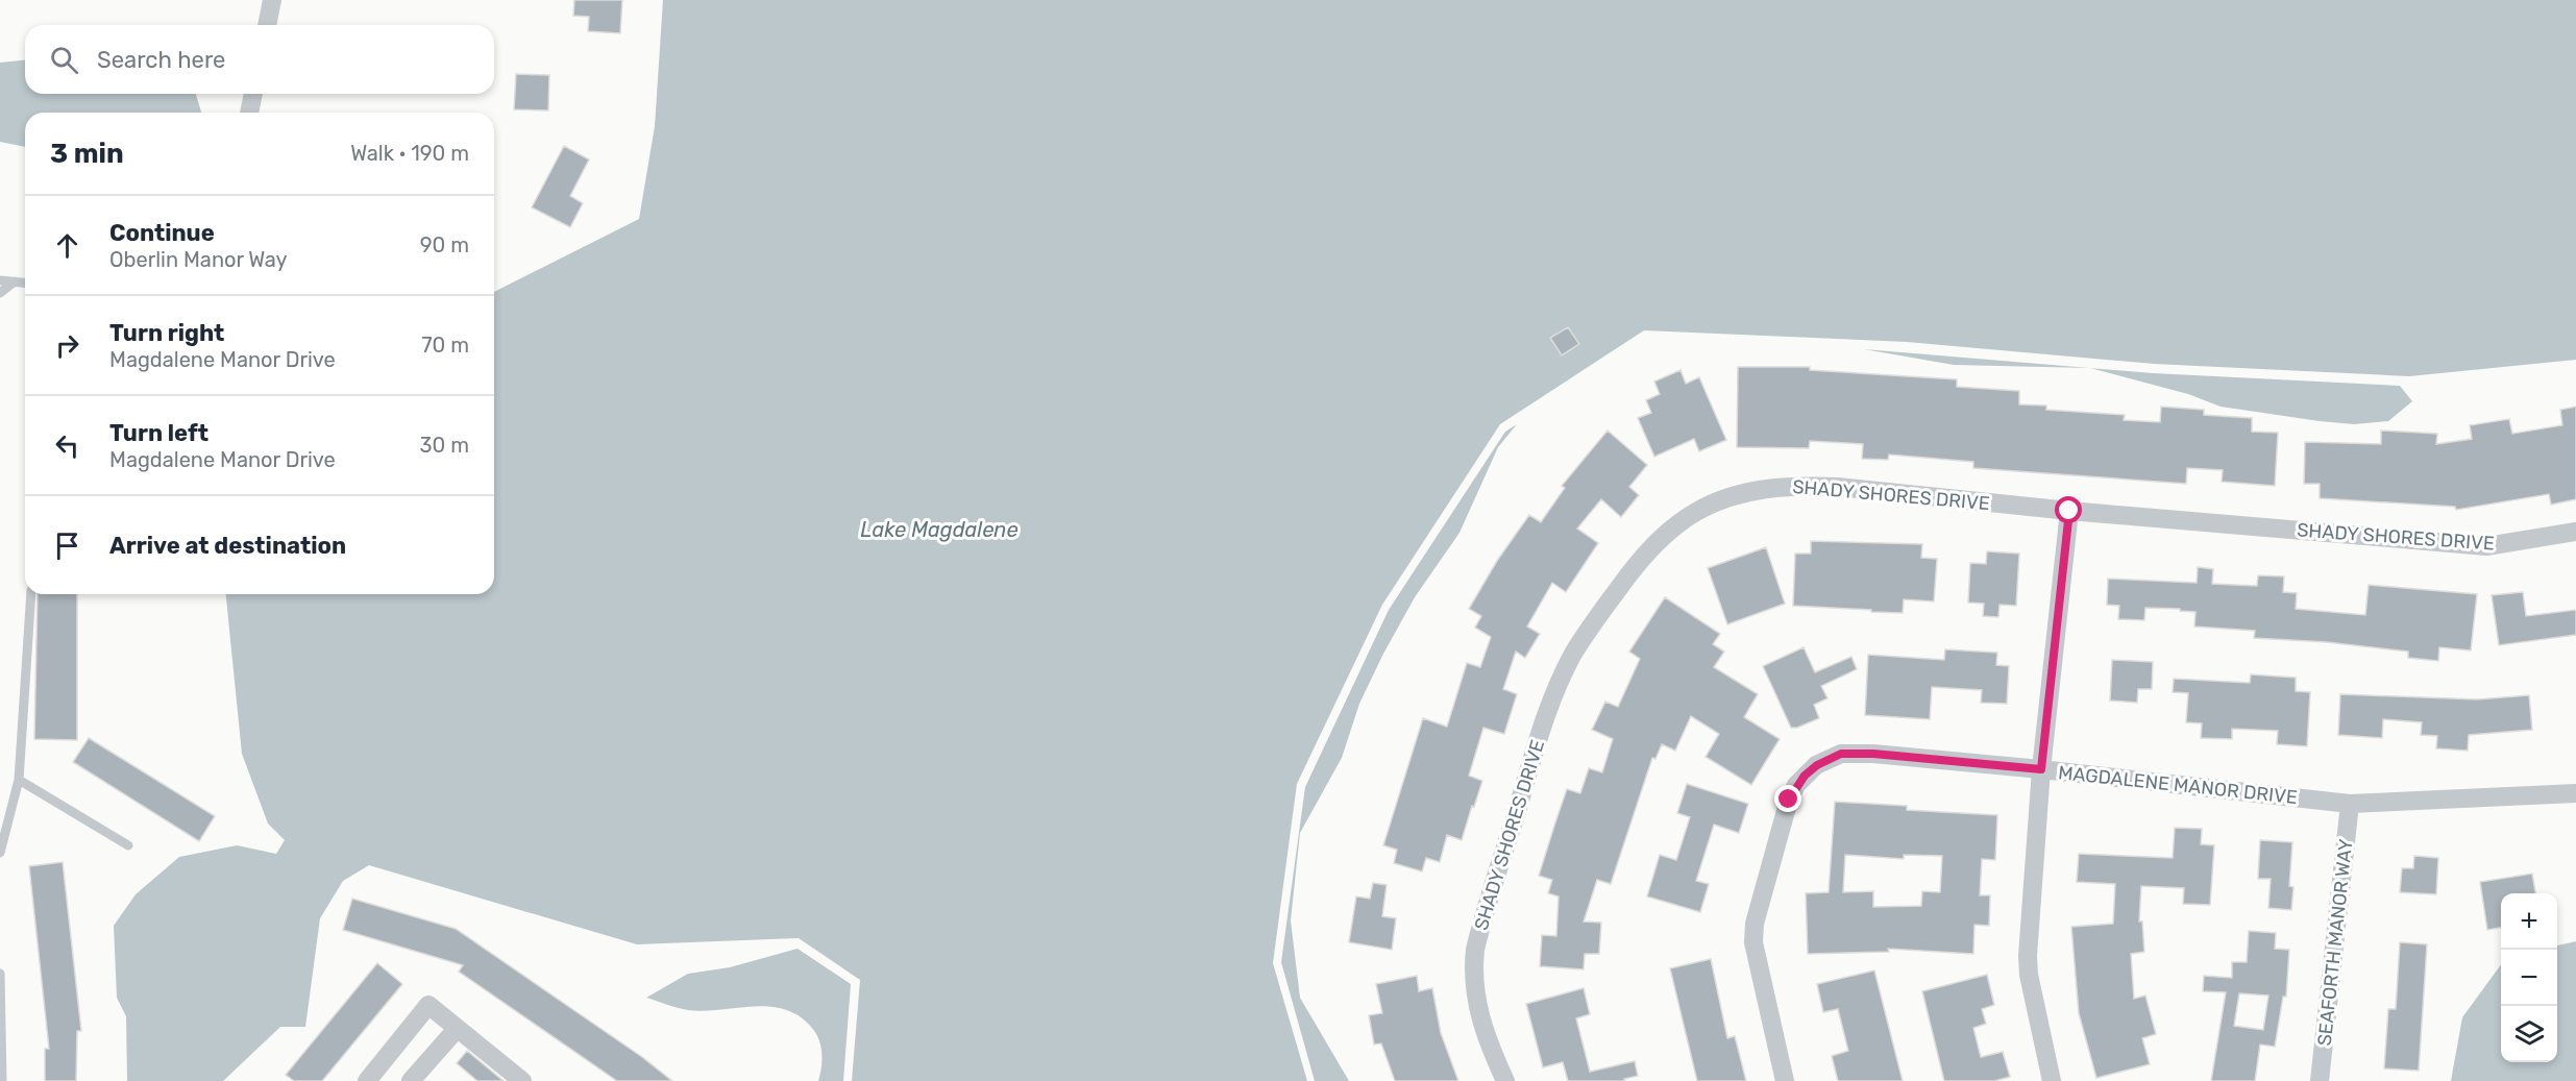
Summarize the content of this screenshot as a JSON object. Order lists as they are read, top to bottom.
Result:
{
  "streets": {
    "street": ["SHADY SHORES DRIVE", "MAGDALENE MANOR DRIVE", "SEAFORTH MANOR WAY"]
  },
  "crossings": [
    ["MAGDALENE MANOR DRIVE", "SEAFORTH MANOR WAY"]
  ],
  "water": ["Lake Magdalene"],
  "page": {
    "search": "Search here",
    "heading": ["3 min", "Walk · 190 m"],
    "list": [
      ["Continue", "Oberlin Manor Way", "90 m"],
      ["Turn right", "Magdalene Manor Drive", "70 m"],
      ["Turn left", "Magdalene Manor Drive", "30 m"],
      "Arrive at destination"
    ],
    "map_buttons": ["+", "−"]
  }
}
